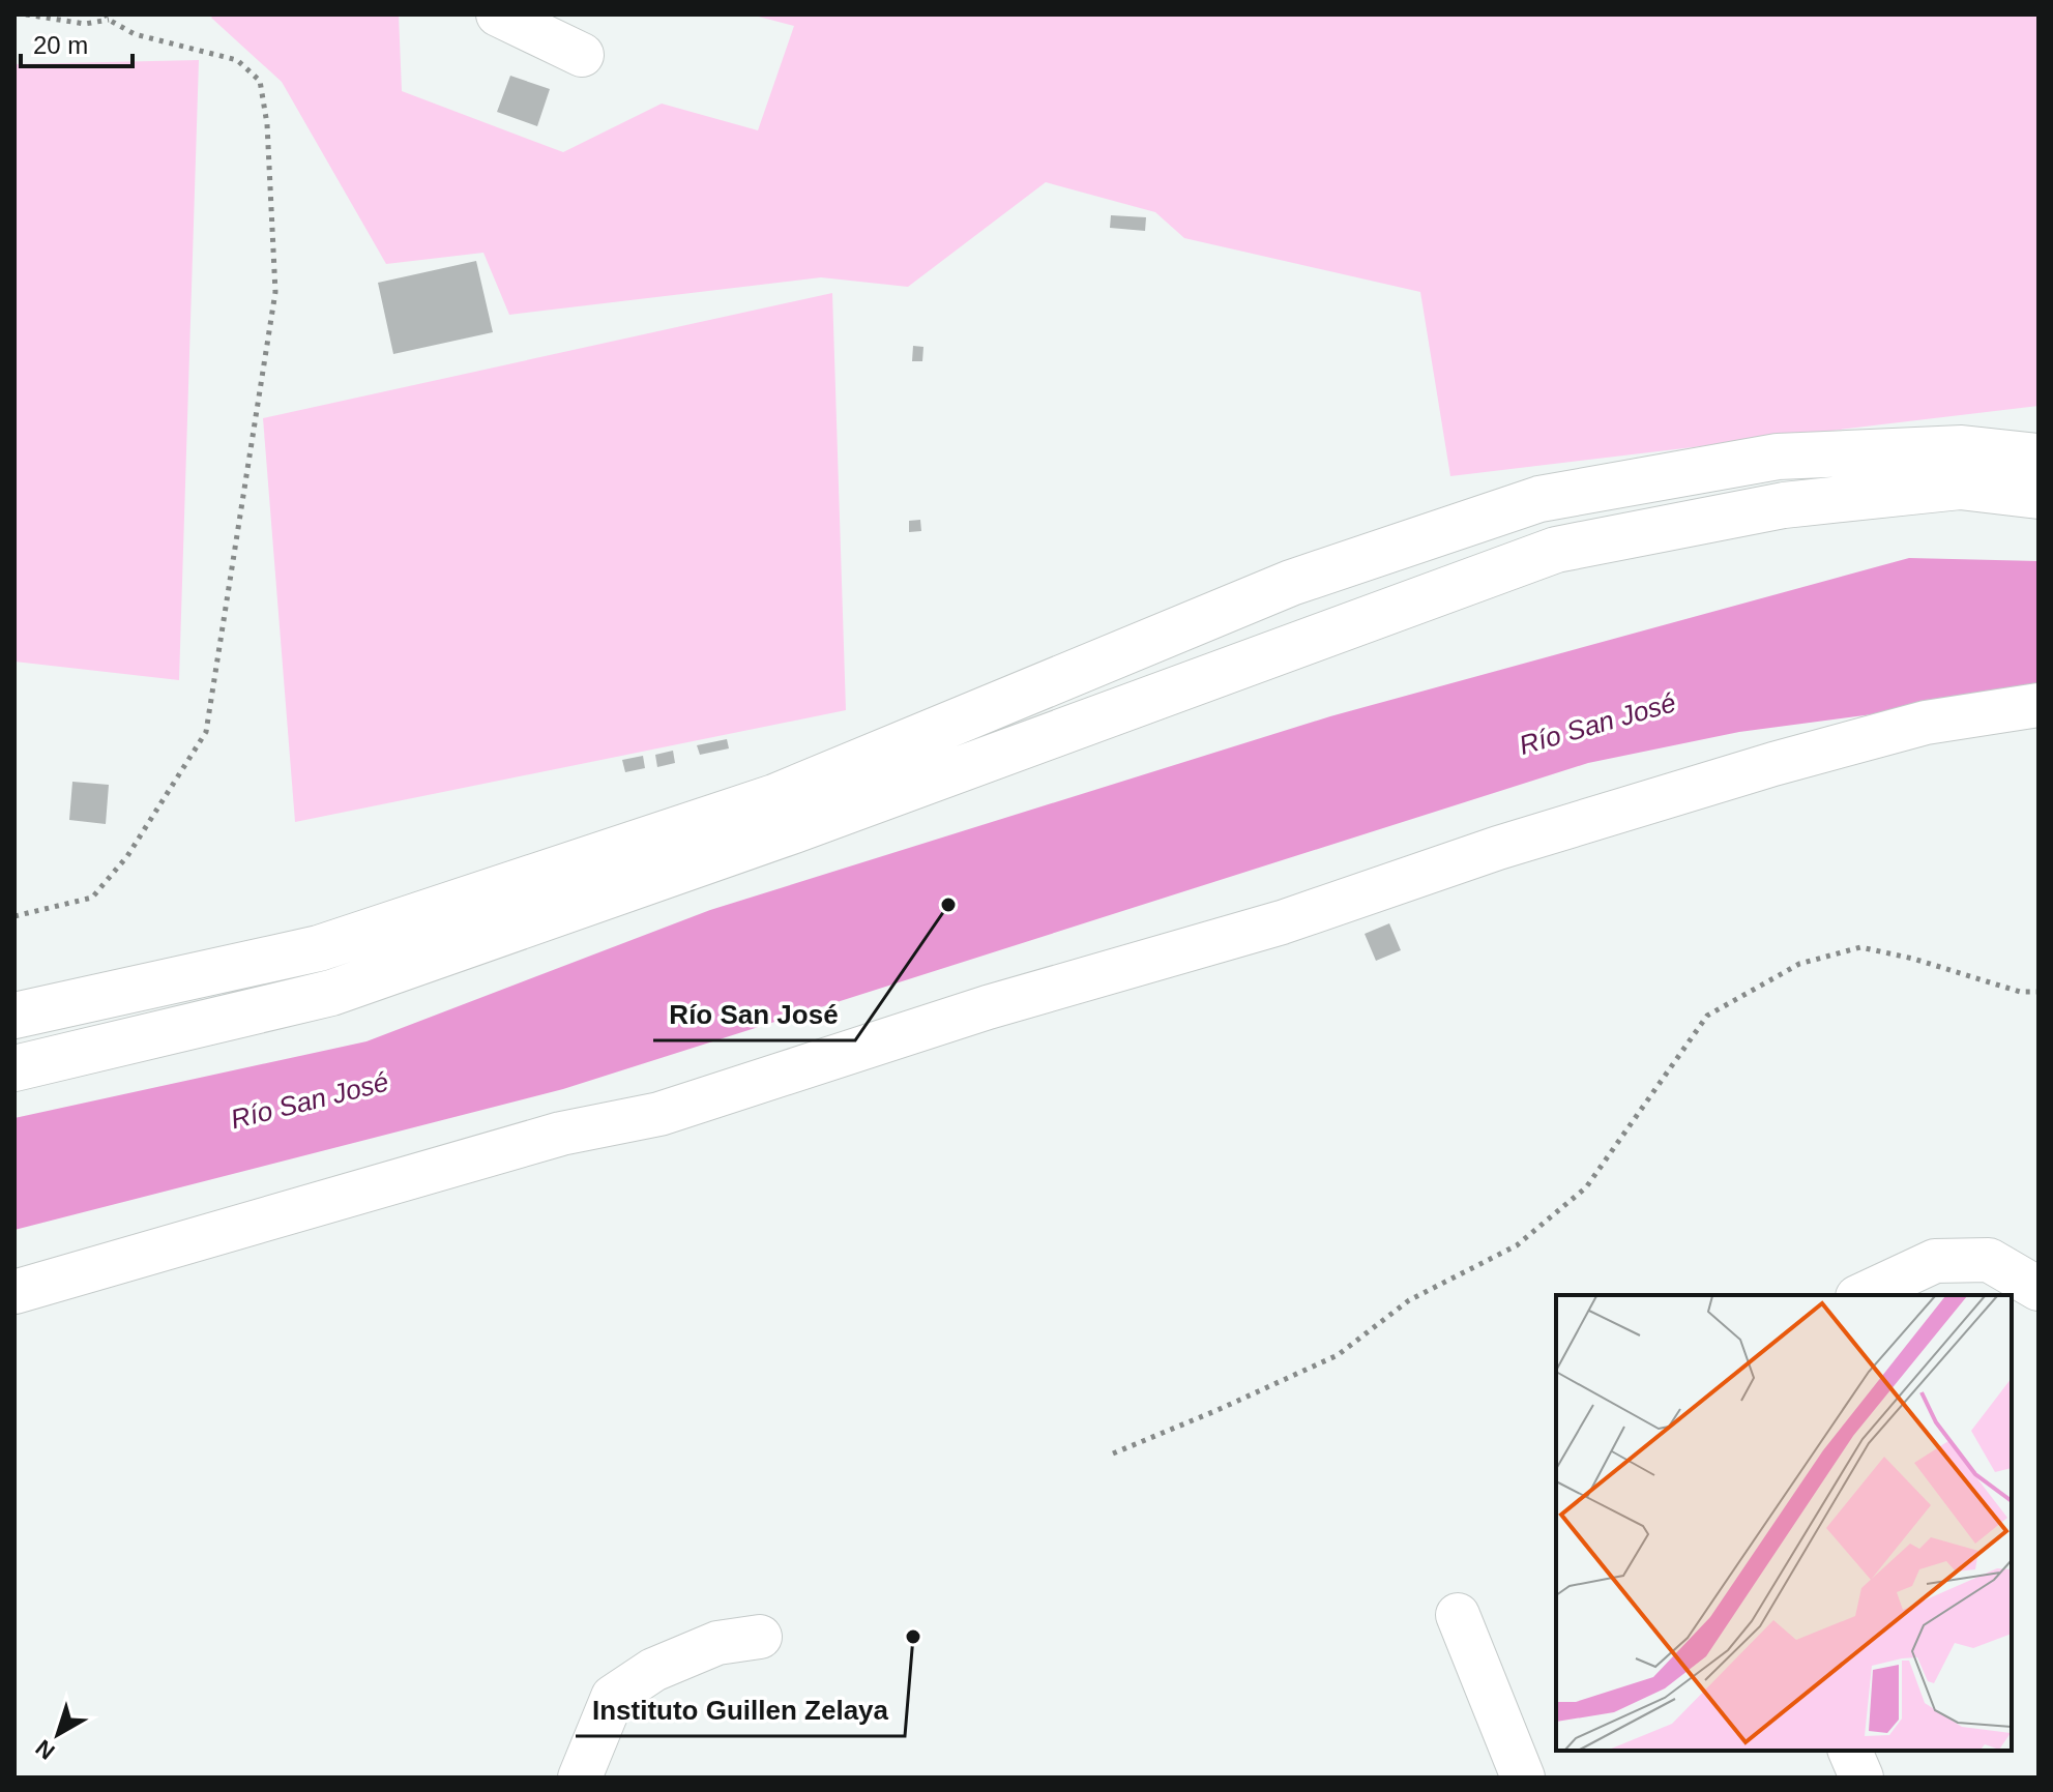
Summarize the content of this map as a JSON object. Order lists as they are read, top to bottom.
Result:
{
  "water": ["Río San José"],
  "places": ["Río San José", "Instituto Guillen Zelaya"],
  "scale_bar": "20 m",
  "north": "bottom left"
}
